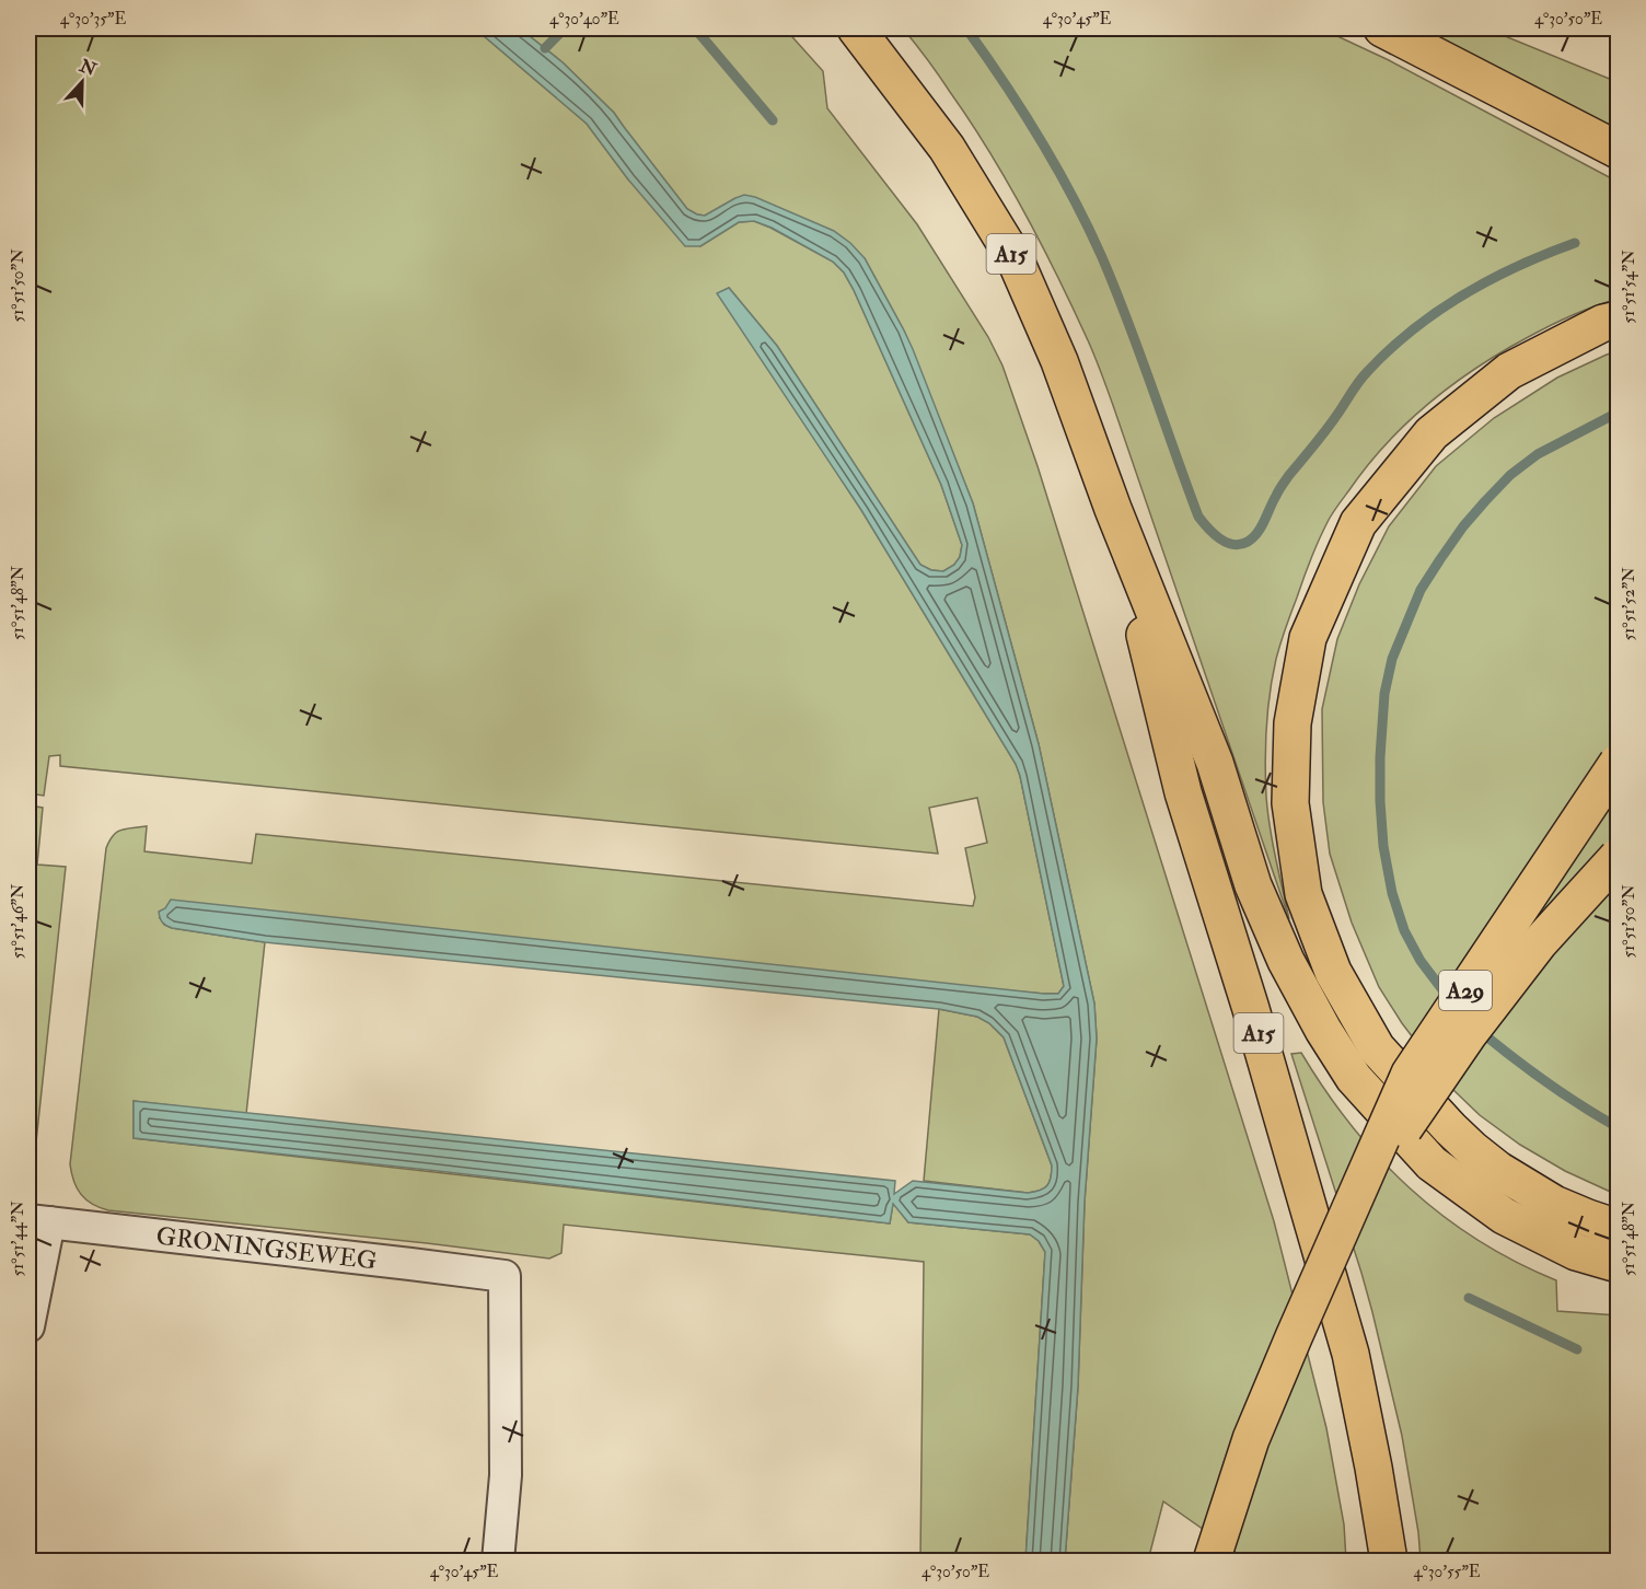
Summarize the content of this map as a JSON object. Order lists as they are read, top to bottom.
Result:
{
  "streets": {
    "highway": ["A15", "A29"],
    "street": ["GRONINGSEWEG"]
  },
  "north": "top",
  "coordinates": [
    "4°30'35\"E",
    "4°30'40\"E",
    "4°30'45\"E",
    "4°30'50\"E",
    "51°51'50\"N",
    "51°51'54\"N",
    "51°51'48\"N",
    "51°51'52\"N",
    "51°51'46\"N",
    "51°51'44\"N",
    "4°30'55\"E"
  ]
}
